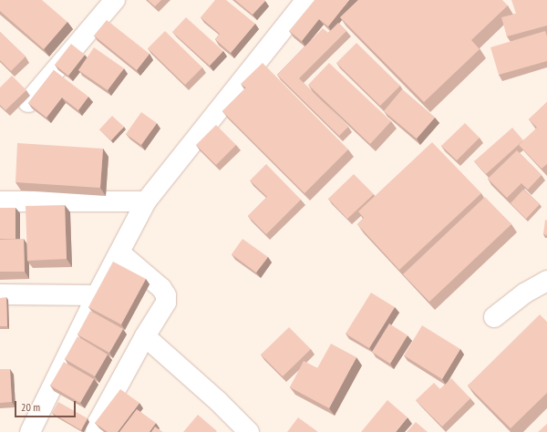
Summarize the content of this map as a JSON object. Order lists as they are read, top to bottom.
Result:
{
  "scale_bar": "20 m"
}
